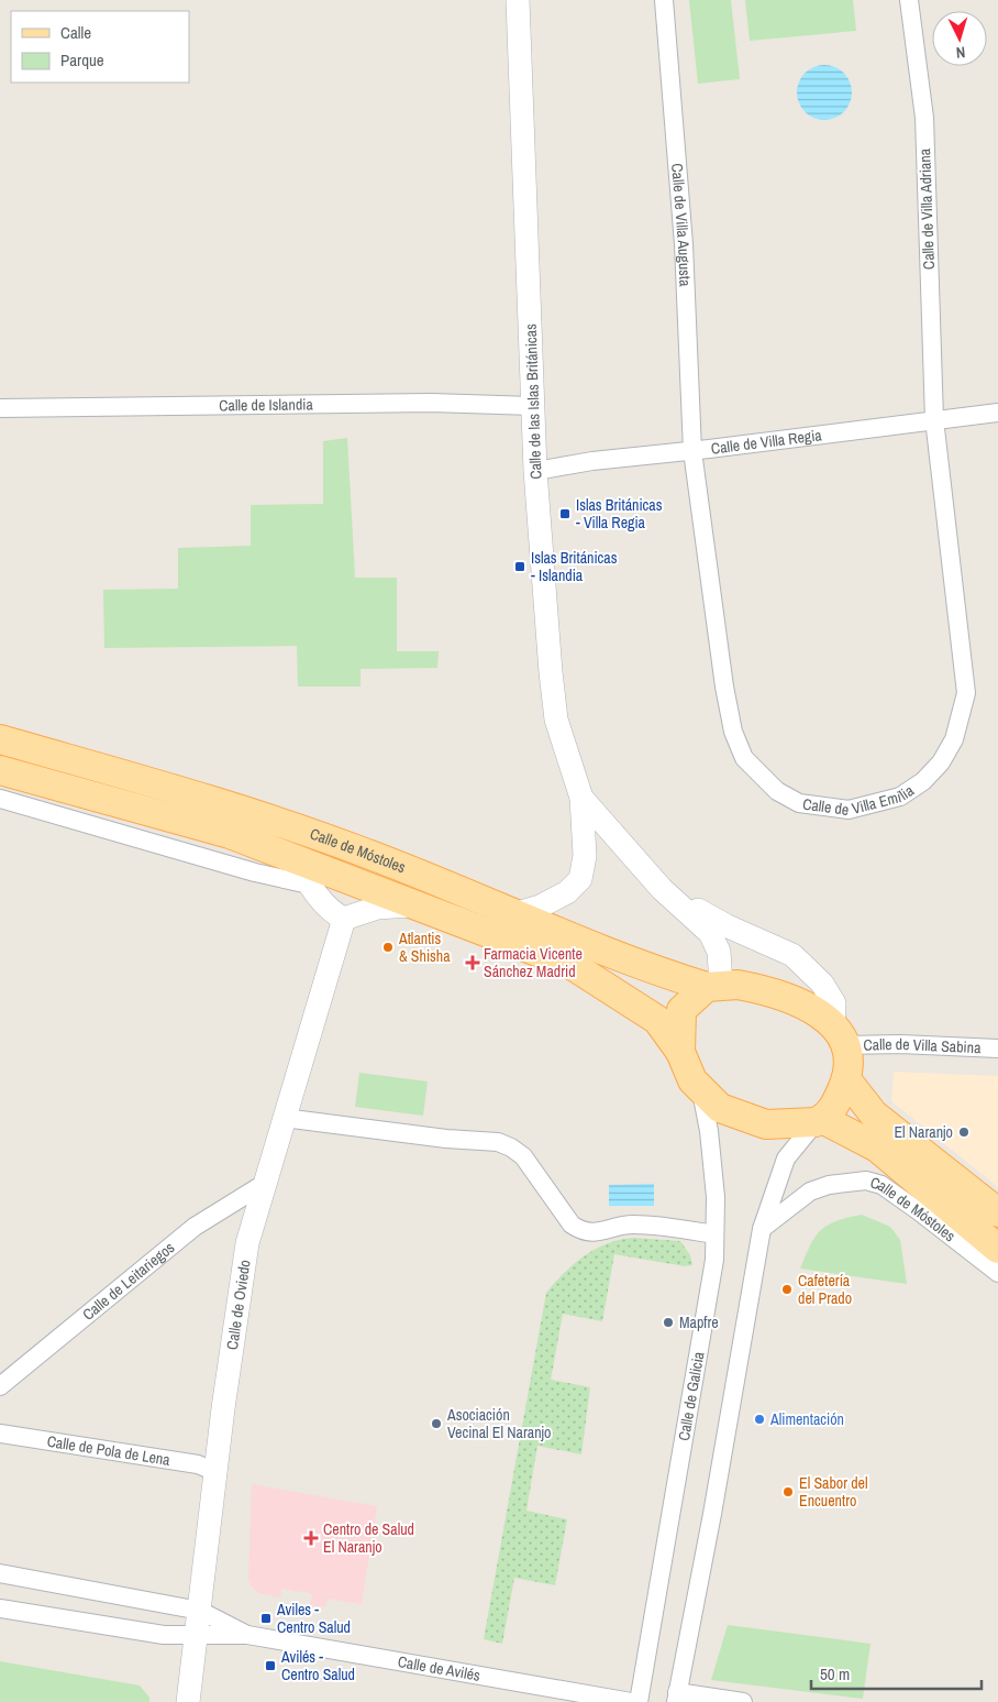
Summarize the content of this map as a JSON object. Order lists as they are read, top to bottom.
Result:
{
  "streets": {
    "main road": ["Calle de Móstoles"],
    "street": [
      "Calle de Villa Adriana",
      "Calle de Villa Augusta",
      "Calle de las Islas Británicas",
      "Calle de Islandia",
      "Calle de Villa Regia",
      "Calle de Villa Emilia",
      "Calle de Villa Sabina",
      "Calle de Leitariegos",
      "Calle de Oviedo",
      "Calle de Galicia",
      "Calle de Pola de Lena",
      "Calle de Avilés"
    ]
  },
  "crossings": [
    ["Calle de Villa Adriana", "Calle de Villa Regia"],
    ["Calle de Villa Adriana", "Calle de Villa Emilia"],
    ["Calle de Villa Augusta", "Calle de Villa Regia"],
    ["Calle de Villa Augusta", "Calle de Villa Emilia"],
    ["Calle de las Islas Británicas", "Calle de Islandia"],
    ["Calle de las Islas Británicas", "Calle de Villa Regia"],
    ["Calle de las Islas Británicas", "Calle de Móstoles"],
    ["Calle de las Islas Británicas", "Calle de Villa Sabina"],
    ["Calle de las Islas Británicas", "Calle de Galicia"],
    ["Calle de Villa Regia", "Calle de Villa Emilia"],
    ["Calle de Móstoles", "Calle de Villa Sabina"],
    ["Calle de Móstoles", "Calle de Galicia"],
    ["Calle de Villa Sabina", "Calle de Galicia"],
    ["Calle de Leitariegos", "Calle de Oviedo"],
    ["Calle de Oviedo", "Calle de Pola de Lena"],
    ["Calle de Oviedo", "Calle de Avilés"]
  ],
  "places": {
    "transit": [
      "Islas Británicas - Villa Regia",
      "Islas Británicas - Islandia",
      "Aviles - Centro Salud",
      "Avilés - Centro Salud"
    ],
    "other": [
      "Atlantis & Shisha",
      "El Naranjo",
      "Cafetería del Prado",
      "Mapfre",
      "Alimentación",
      "Asociación Vecinal El Naranjo",
      "El Sabor del Encuentro"
    ],
    "health": ["Farmacia Vicente Sánchez Madrid", "Centro de Salud El Naranjo"]
  },
  "legend": ["Calle", "Parque"],
  "scale_bar": "50 m",
  "north": "bottom"
}
